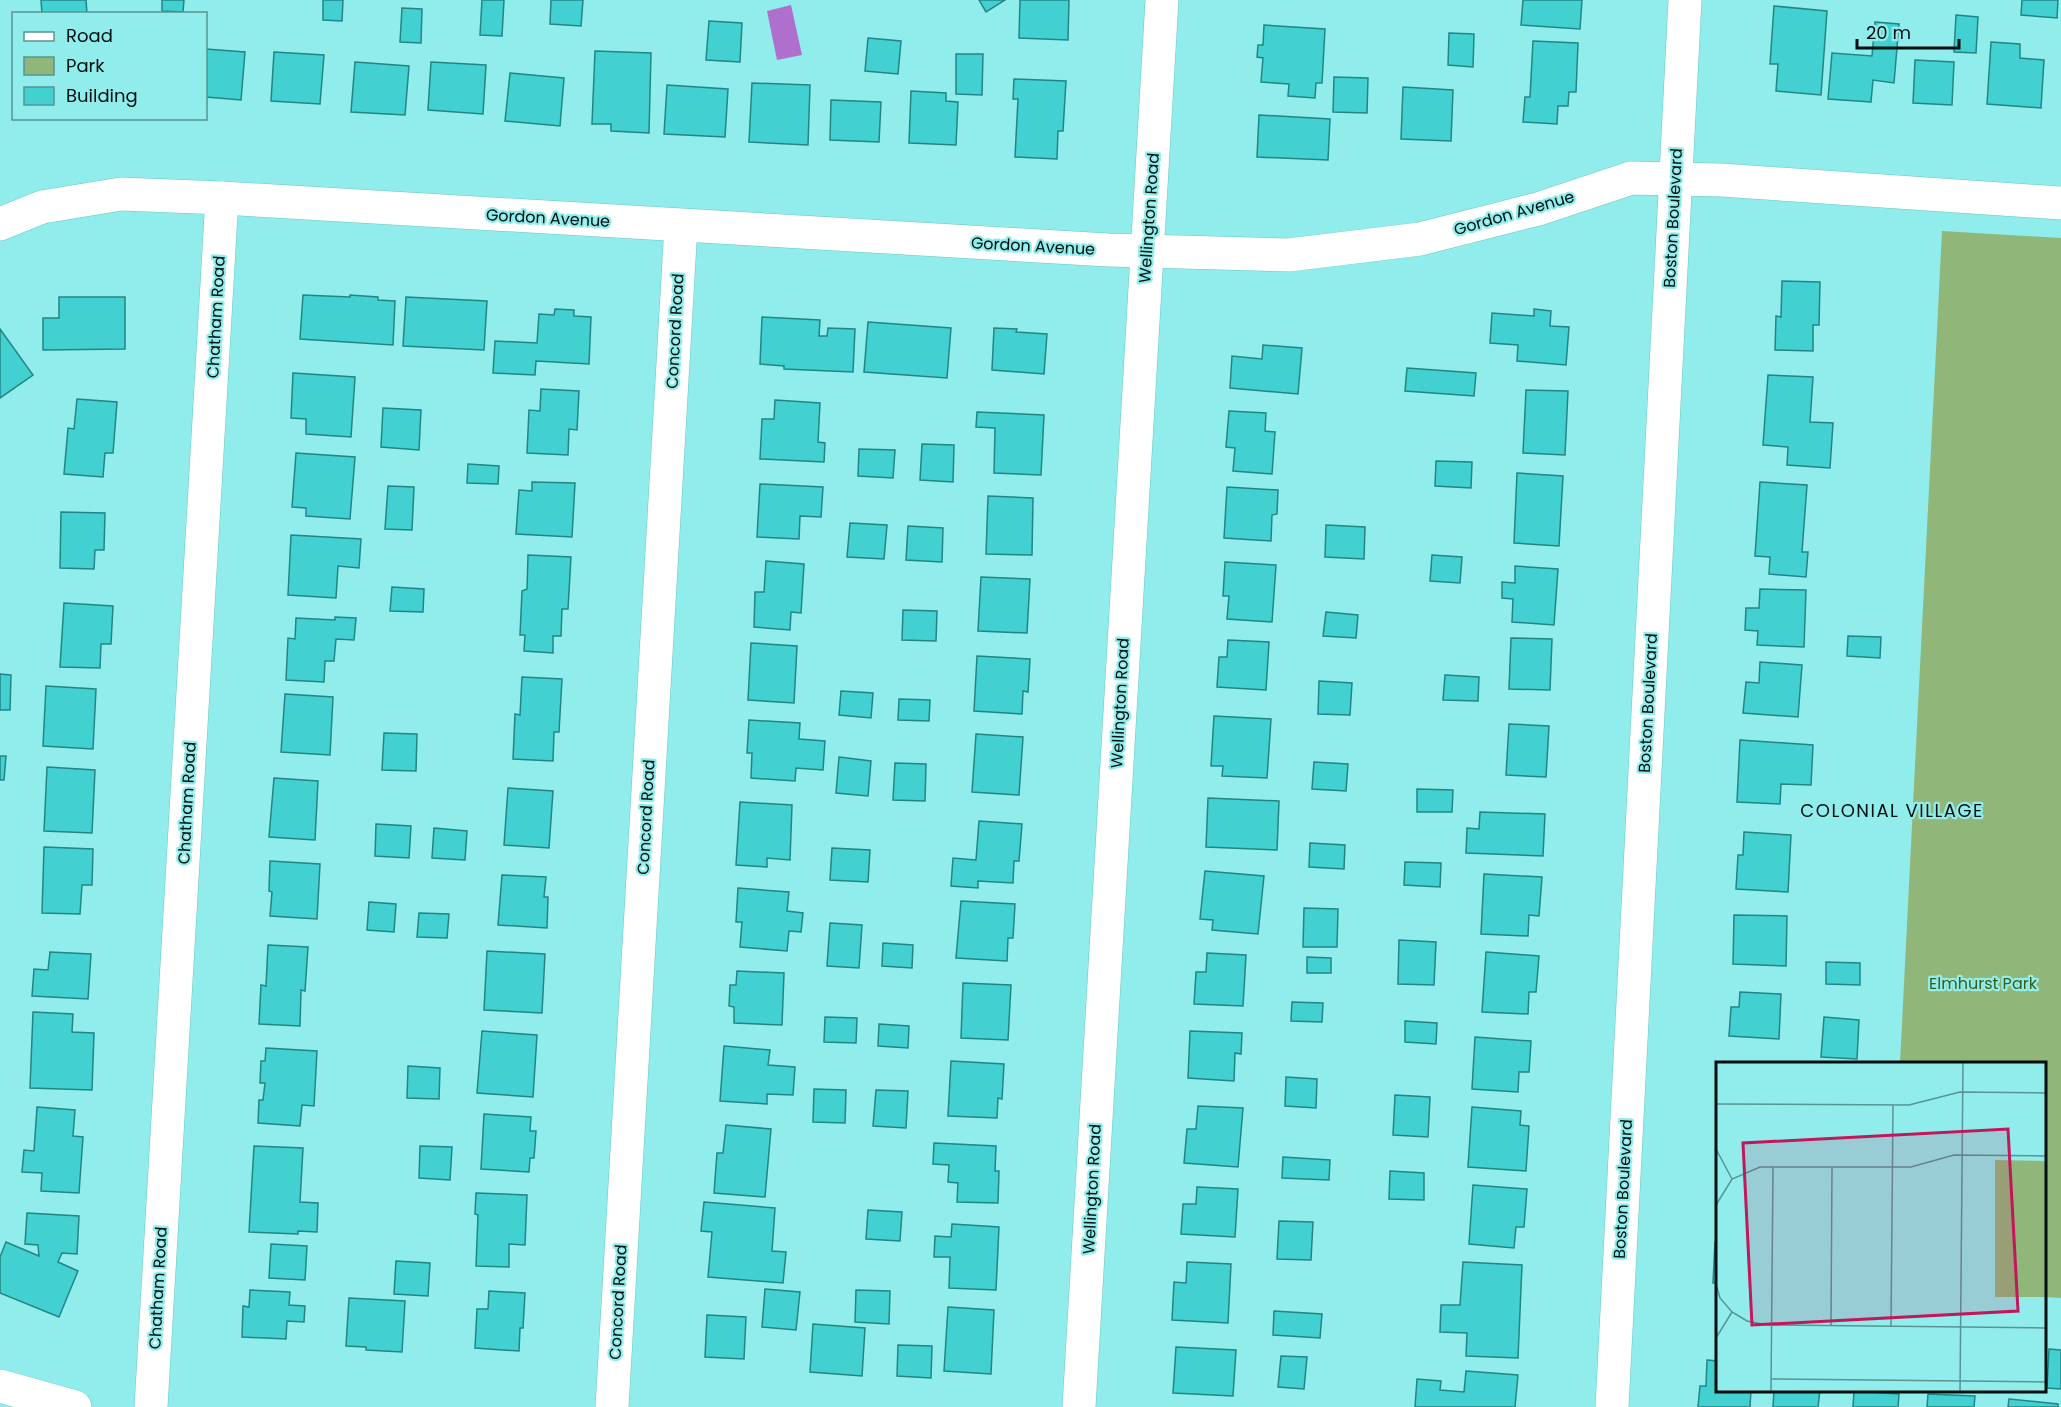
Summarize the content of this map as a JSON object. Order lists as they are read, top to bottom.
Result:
{
  "streets": {
    "street": [
      "Gordon Avenue",
      "Wellington Road",
      "Boston Boulevard",
      "Chatham Road",
      "Concord Road"
    ]
  },
  "crossings": [
    ["Gordon Avenue", "Wellington Road"],
    ["Gordon Avenue", "Boston Boulevard"],
    ["Gordon Avenue", "Chatham Road"],
    ["Gordon Avenue", "Concord Road"]
  ],
  "districts": ["COLONIAL VILLAGE"],
  "parks": ["Elmhurst Park"],
  "legend": ["Road", "Park", "Building"],
  "scale_bar": "20 m"
}
